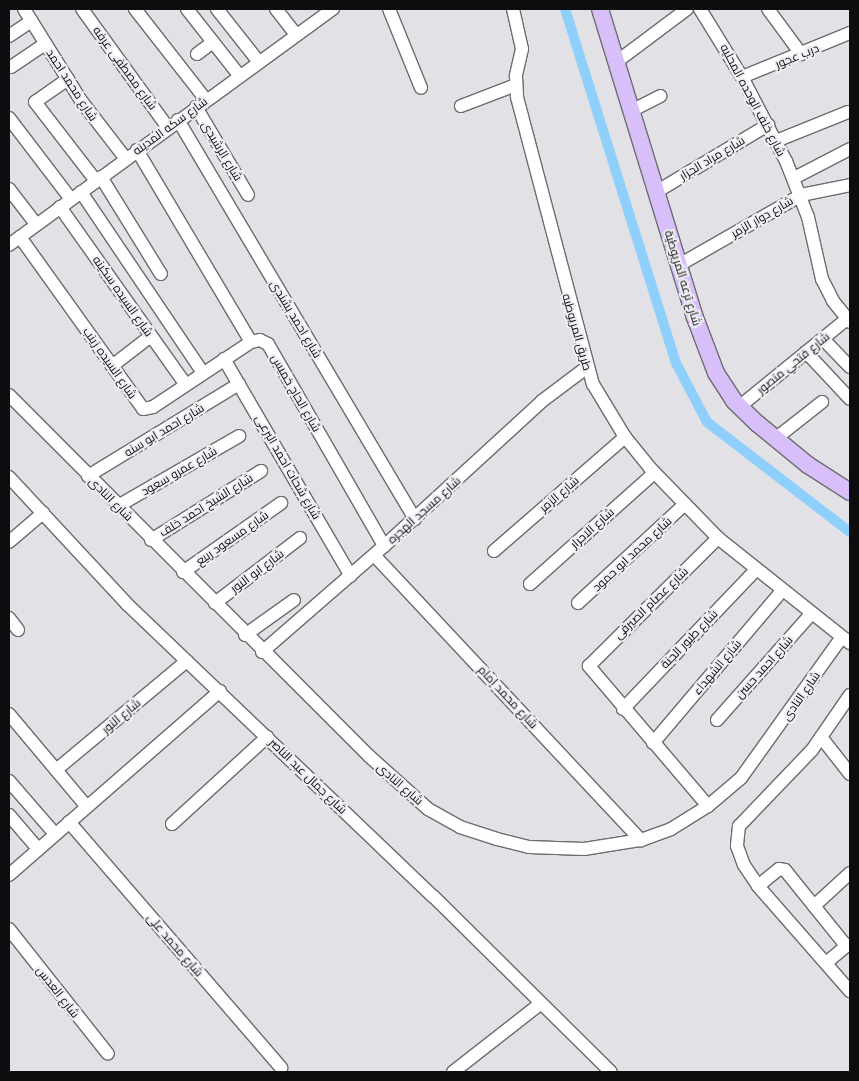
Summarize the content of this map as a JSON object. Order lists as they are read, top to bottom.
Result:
{
  "streets": {
    "main road": ["شارع ترعه المريوطية"],
    "street": [
      "درب عجور",
      "شارع مصطفى عرفه",
      "شارع محمد احمد",
      "شارع خلف الوحده المحليه",
      "شارع سكه المدينه",
      "شارع الرشيدى",
      "شارع مراد الجزار",
      "شارع دوار الزمر",
      "شارع السيده سكينه",
      "شارع احمد بشندى",
      "طريق المريوطيه",
      "شارع السيده زينب",
      "شارع فتحي منصور",
      "شارع الحاج خميس",
      "شارع احمد ابو سنه",
      "شارع شحات احمد البرعى",
      "شارع عمرو سعود",
      "شارع الزمر",
      "شارع النادى",
      "شارع الشيخ احمد خلف",
      "شارع مسجد الهجره",
      "شارع الاحرار",
      "شارع مسعود ربيع",
      "شارع محمد ابو حمود",
      "شارع ابو النور",
      "شارع عصام الصيرفى",
      "شارع طيور الجنة",
      "شارع الشهداء",
      "شارع احمد حسن",
      "شارع محمد إمام",
      "شارع النور",
      "شارع جمال عبد الناصر",
      "شارع محمد على",
      "شارع العدس"
    ]
  },
  "crossings": [
    ["درب عجور", "شارع خلف الوحده المحليه"],
    ["شارع مصطفى عرفه", "شارع سكه المدينه"],
    ["شارع مصطفى عرفه", "شارع احمد بشندى"],
    ["شارع محمد احمد", "شارع سكه المدينه"],
    ["شارع خلف الوحده المحليه", "شارع مراد الجزار"],
    ["شارع خلف الوحده المحليه", "شارع دوار الزمر"],
    ["شارع خلف الوحده المحليه", "شارع فتحي منصور"],
    ["شارع سكه المدينه", "شارع الرشيدى"],
    ["شارع سكه المدينه", "شارع السيده سكينه"],
    ["شارع سكه المدينه", "شارع احمد بشندى"],
    ["شارع سكه المدينه", "شارع السيده زينب"],
    ["شارع مراد الجزار", "شارع ترعه المريوطية"],
    ["شارع دوار الزمر", "شارع ترعه المريوطية"],
    ["شارع ترعه المريوطية", "شارع فتحي منصور"],
    ["شارع السيده سكينه", "شارع السيده زينب"],
    ["شارع احمد بشندى", "شارع مسجد الهجره"],
    ["طريق المريوطيه", "شارع الزمر"],
    ["طريق المريوطيه", "شارع النادى"],
    ["طريق المريوطيه", "شارع مسجد الهجره"],
    ["طريق المريوطيه", "شارع الاحرار"],
    ["طريق المريوطيه", "شارع محمد ابو حمود"],
    ["طريق المريوطيه", "شارع عصام الصيرفى"],
    ["طريق المريوطيه", "شارع طيور الجنة"],
    ["طريق المريوطيه", "شارع الشهداء"],
    ["طريق المريوطيه", "شارع احمد حسن"],
    ["شارع السيده زينب", "شارع الحاج خميس"],
    ["شارع السيده زينب", "شارع شحات احمد البرعى"],
    ["شارع الحاج خميس", "شارع مسجد الهجره"],
    ["شارع احمد ابو سنه", "شارع شحات احمد البرعى"],
    ["شارع احمد ابو سنه", "شارع النادى"],
    ["شارع شحات احمد البرعى", "شارع مسجد الهجره"],
    ["شارع عمرو سعود", "شارع النادى"],
    ["شارع النادى", "شارع الشيخ احمد خلف"],
    ["شارع النادى", "شارع مسجد الهجره"],
    ["شارع النادى", "شارع مسعود ربيع"],
    ["شارع النادى", "شارع ابو النور"],
    ["شارع النادى", "شارع محمد إمام"],
    ["شارع مسجد الهجره", "شارع محمد إمام"],
    ["شارع عصام الصيرفى", "شارع طيور الجنة"],
    ["شارع النور", "شارع جمال عبد الناصر"]
  ]
}
